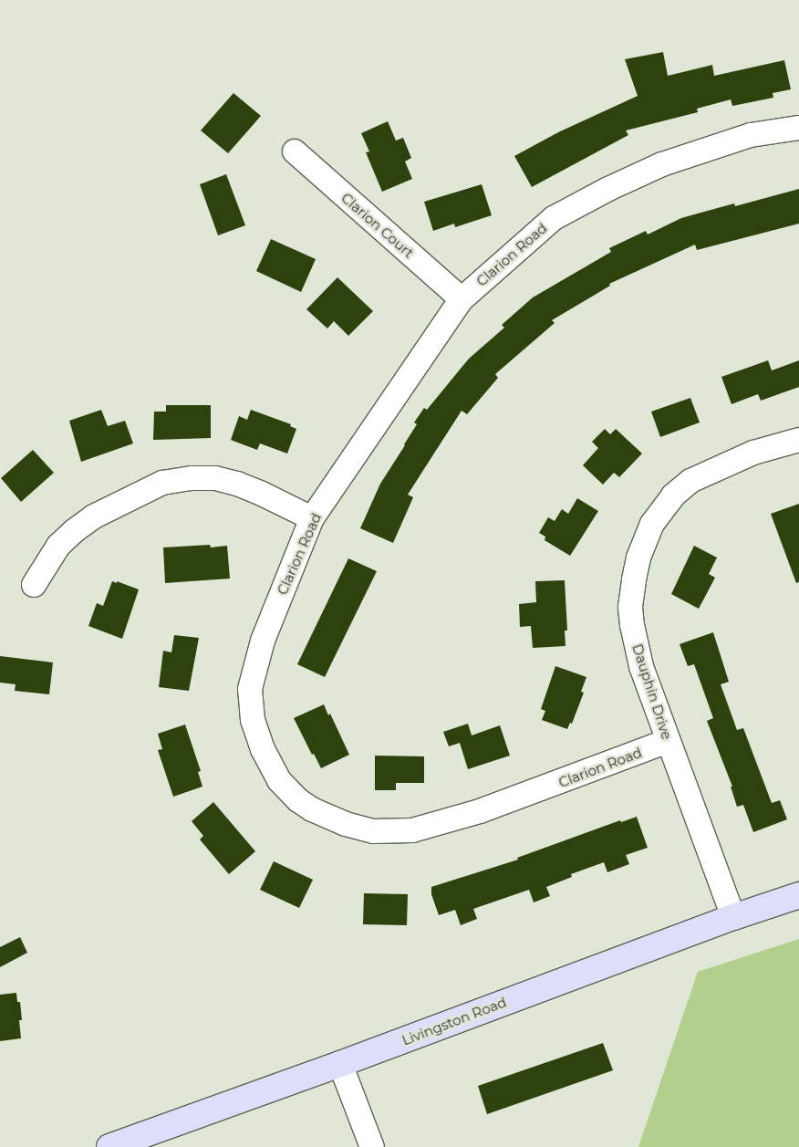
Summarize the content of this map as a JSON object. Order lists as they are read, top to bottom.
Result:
{
  "streets": {
    "main road": ["Livingston Road"],
    "street": ["Clarion Court", "Clarion Road", "Dauphin Drive"]
  },
  "crossings": [
    ["Clarion Court", "Clarion Road"],
    ["Clarion Road", "Dauphin Drive"],
    ["Dauphin Drive", "Livingston Road"]
  ]
}
